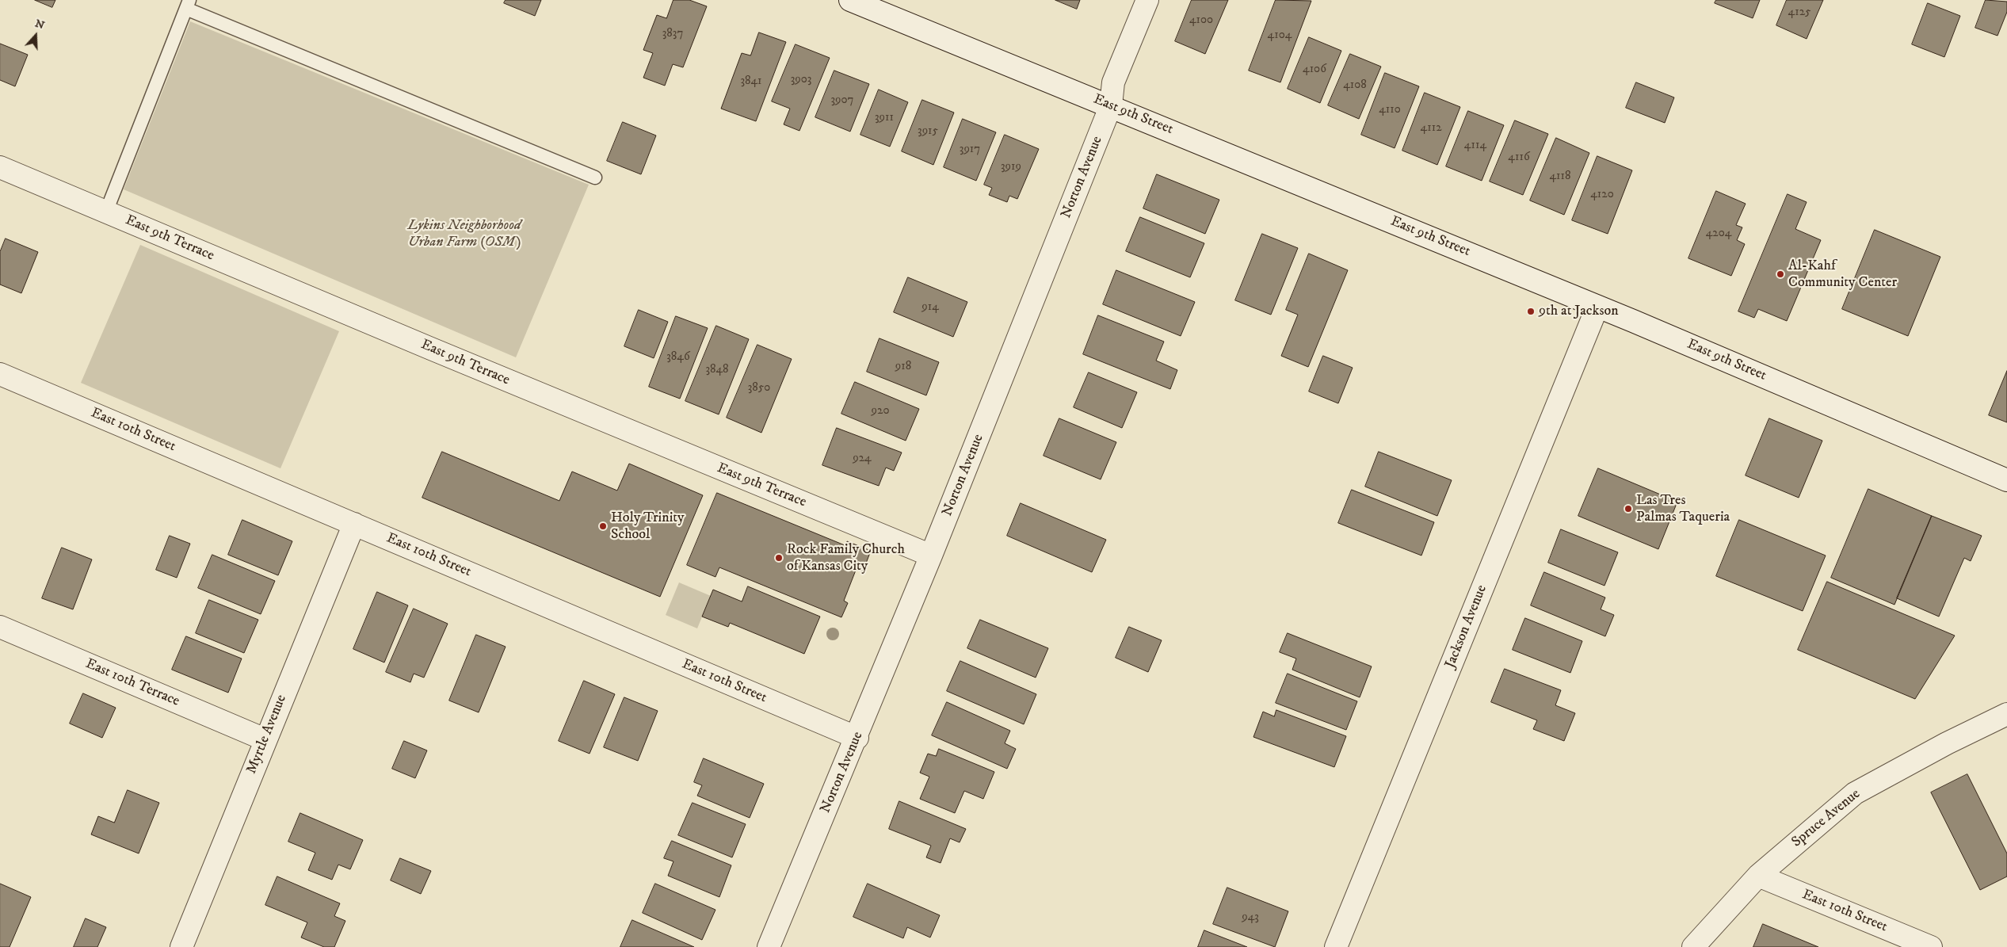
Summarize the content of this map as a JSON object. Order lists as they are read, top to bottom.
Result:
{
  "streets": {
    "street": [
      "East 9th Street",
      "Norton Avenue",
      "East 9th Terrace",
      "East 10th Street",
      "Jackson Avenue",
      "East 10th Terrace",
      "Myrtle Avenue",
      "Spruce Avenue"
    ]
  },
  "crossings": [
    ["East 9th Street", "Norton Avenue"],
    ["East 9th Street", "Jackson Avenue"],
    ["Norton Avenue", "East 9th Terrace"],
    ["Norton Avenue", "East 10th Street"],
    ["East 10th Street", "Myrtle Avenue"],
    ["East 10th Street", "Spruce Avenue"],
    ["East 10th Terrace", "Myrtle Avenue"]
  ],
  "parks": ["Lykins Neighborhood Urban Farm (OSM)"],
  "places": [
    "Al-Kahf Community Center",
    "9th at Jackson",
    "Las Tres Palmas Taqueria",
    "Holy Trinity School",
    "Rock Family Church of Kansas City"
  ],
  "house_numbers": [
    "4125",
    "4100",
    "3837",
    "4104",
    "4106",
    "3903",
    "3841",
    "4108",
    "3907",
    "4110",
    "3911",
    "4112",
    "3915",
    "4114",
    "3917",
    "4116",
    "3919",
    "4118",
    "4120",
    "4204",
    "914",
    "3846",
    "918",
    "3848",
    "3850",
    "920",
    "924",
    "943"
  ],
  "north": "top"
}
